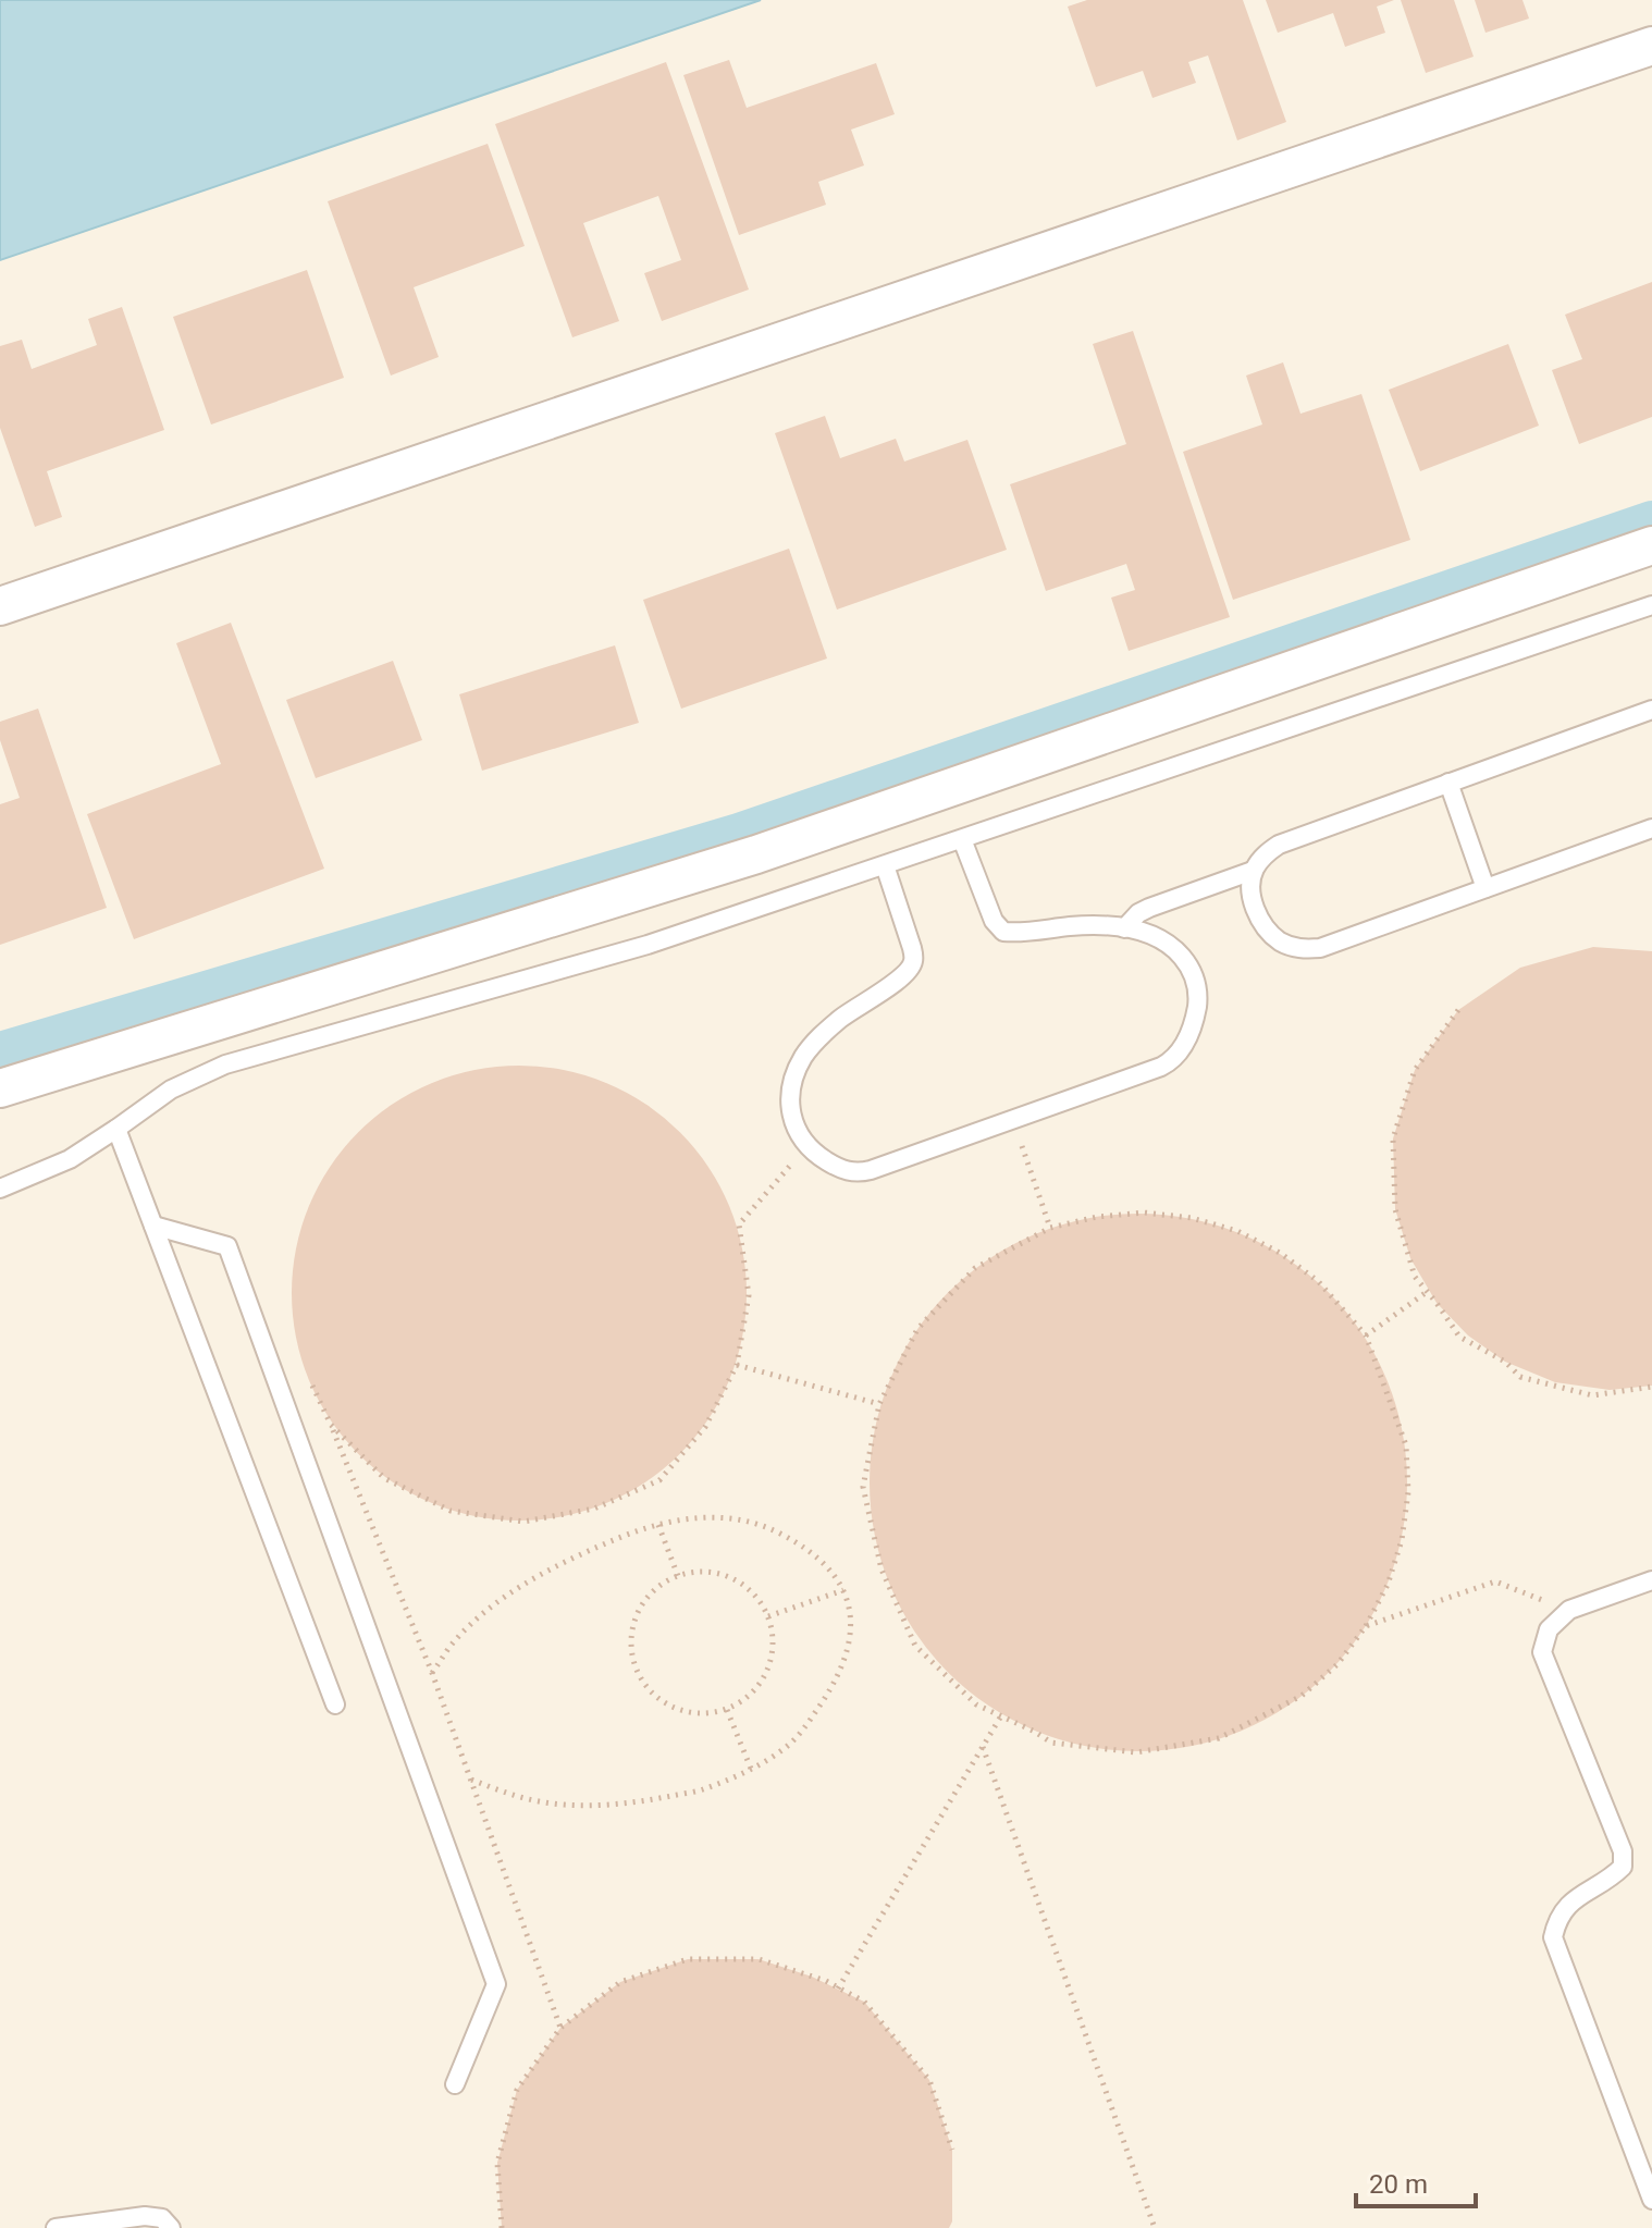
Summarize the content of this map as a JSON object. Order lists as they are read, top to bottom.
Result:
{
  "scale_bar": "20 m"
}
